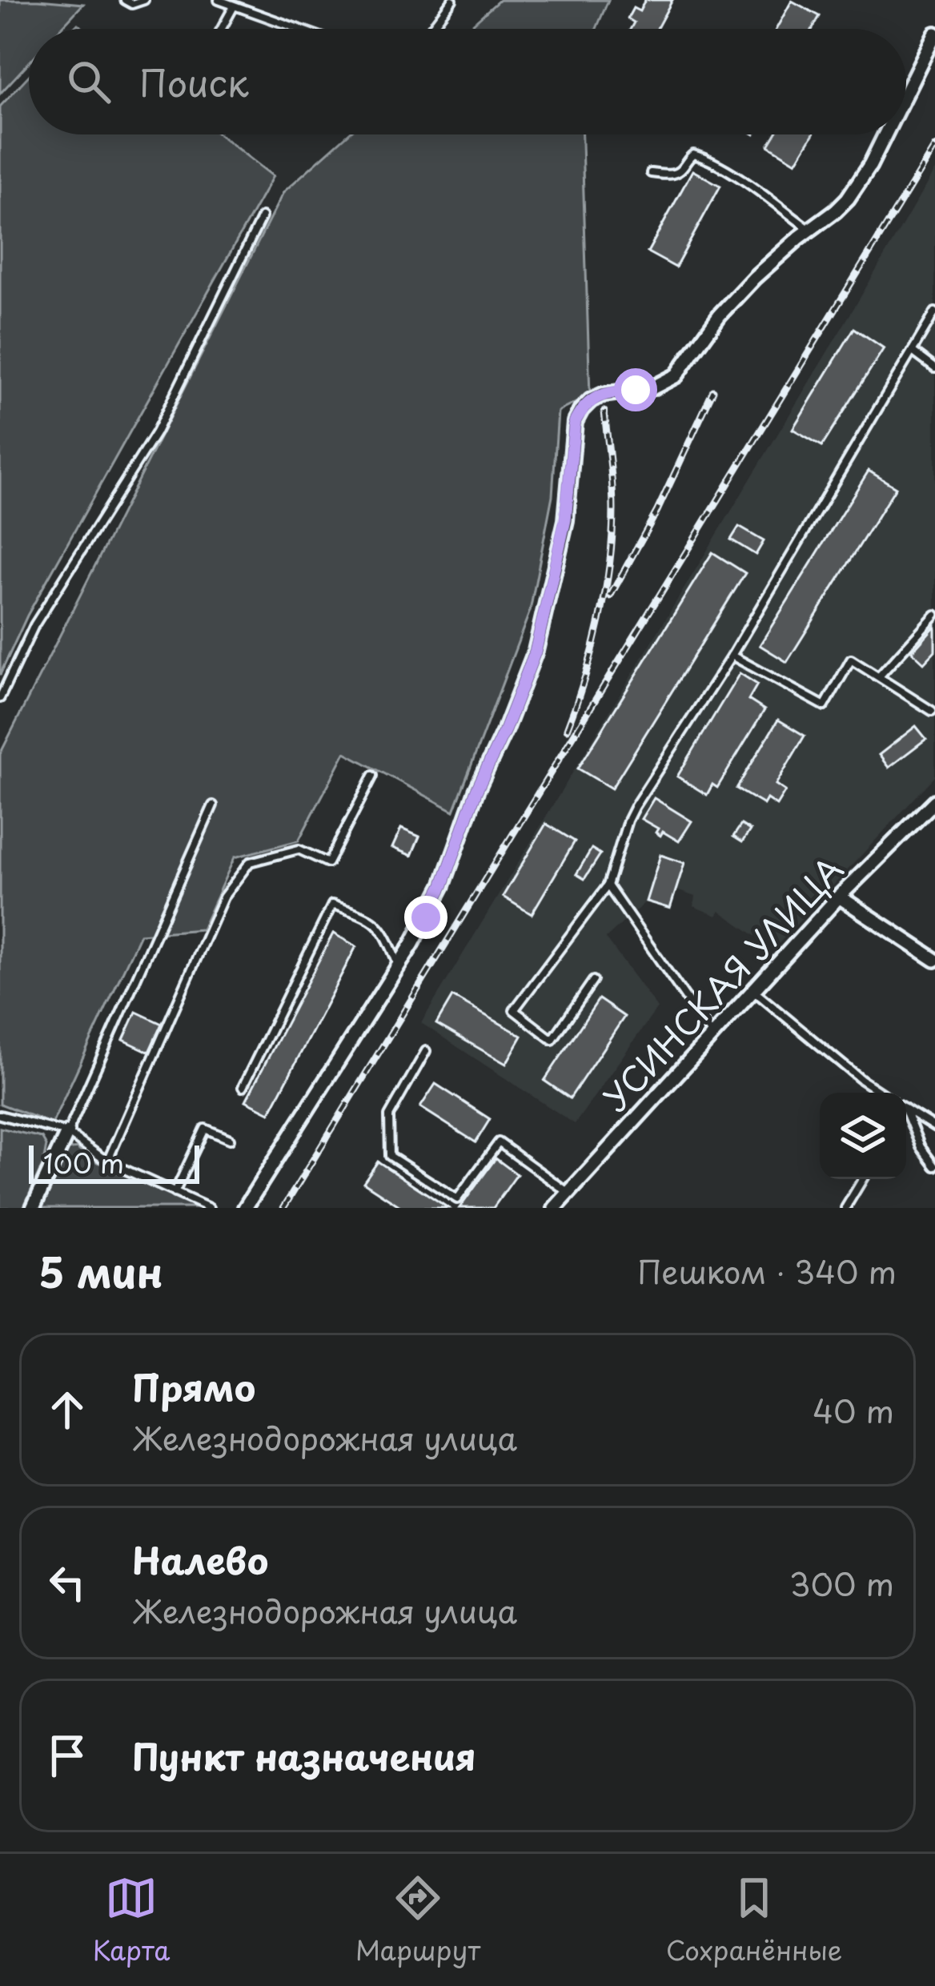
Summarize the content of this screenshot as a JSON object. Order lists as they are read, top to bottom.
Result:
{
  "streets": {
    "street": ["УСИНСКАЯ УЛИЦА"]
  },
  "scale_bar": "100 m",
  "page": {
    "search": "Поиск",
    "scale": "100 m",
    "heading": ["5 мин", "Пешком · 340 m"],
    "list": [
      ["Прямо", "Железнодорожная улица", "40 m"],
      ["Налево", "Железнодорожная улица", "300 m"],
      "Пункт назначения"
    ],
    "nav": ["Карта", "Маршрут", "Сохранённые"]
  }
}
